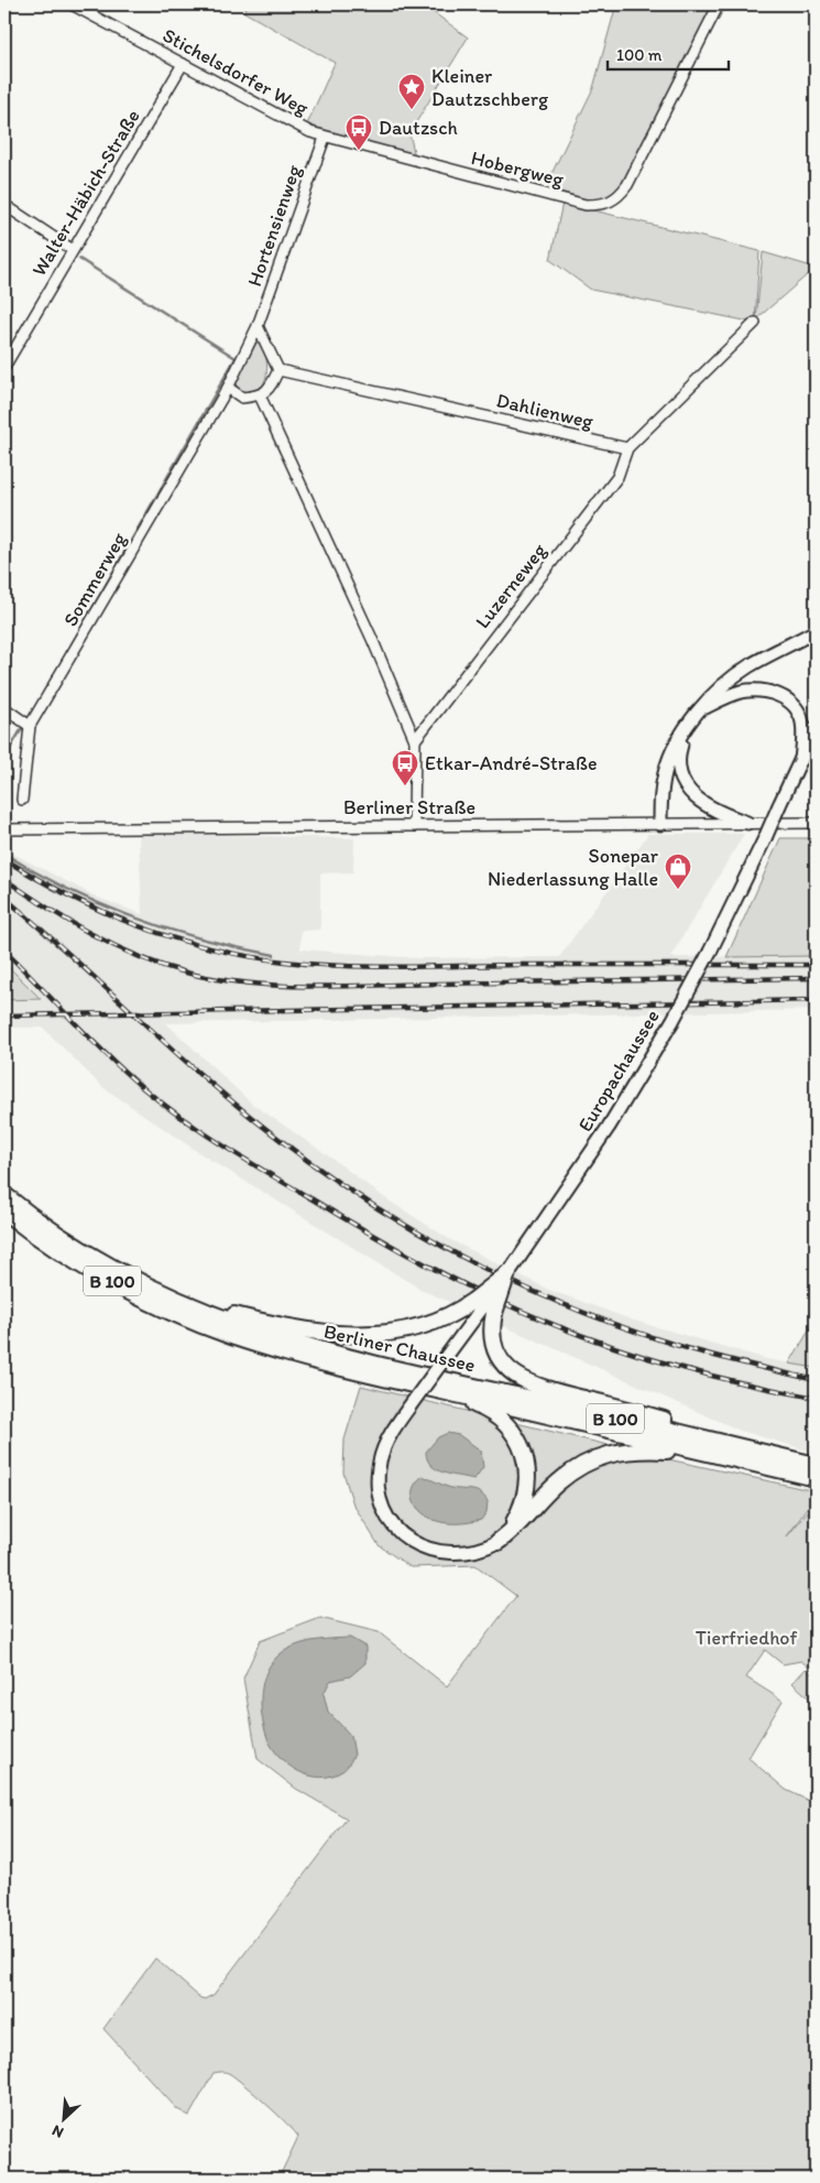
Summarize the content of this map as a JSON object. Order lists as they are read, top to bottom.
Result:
{
  "streets": {
    "highway": ["B 100", "Berliner Chaussee"],
    "main road": ["Europachaussee"],
    "street": [
      "Stichelsdorfer Weg",
      "Hobergweg",
      "Walter-Häbich-Straße",
      "Hortensienweg",
      "Dahlienweg",
      "Sommerweg",
      "Luzerneweg",
      "Berliner Straße"
    ]
  },
  "crossings": [
    ["Stichelsdorfer Weg", "Hobergweg"],
    ["Stichelsdorfer Weg", "Walter-Häbich-Straße"],
    ["Stichelsdorfer Weg", "Hortensienweg"],
    ["Hobergweg", "Hortensienweg"],
    ["Hortensienweg", "Sommerweg"],
    ["Dahlienweg", "Luzerneweg"]
  ],
  "parks": ["Tierfriedhof"],
  "places": {
    "place": ["Kleiner Dautzschberg"],
    "bus stop": ["Dautzsch", "Etkar-André-Straße"],
    "shop": ["Sonepar Niederlassung Halle"]
  },
  "scale_bar": "100 m",
  "north": "bottom left"
}
